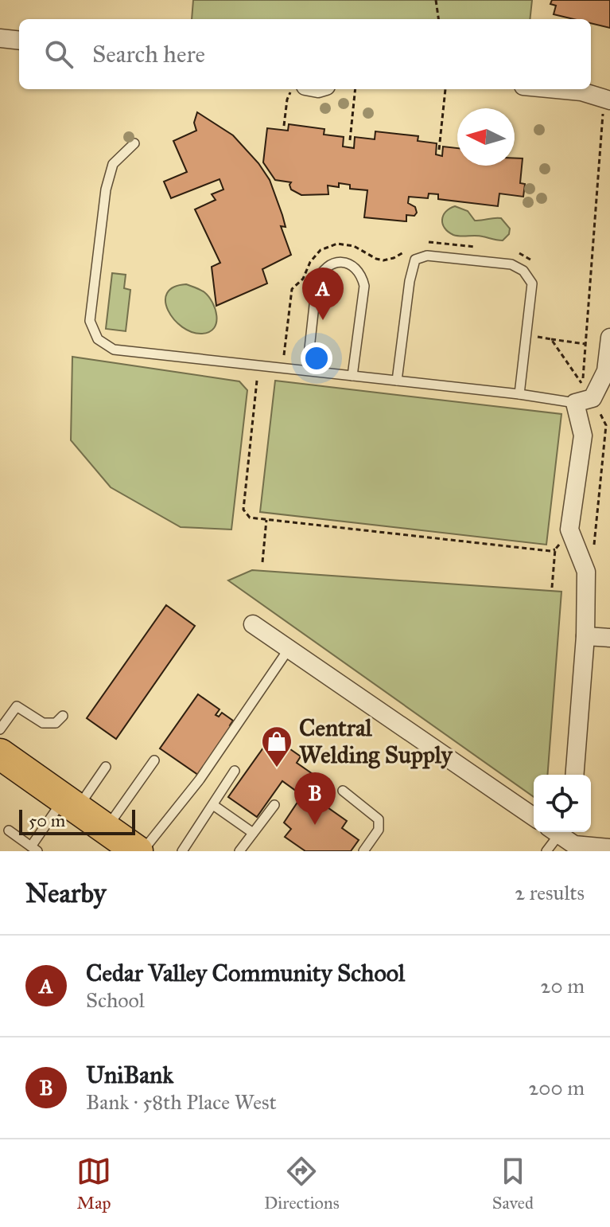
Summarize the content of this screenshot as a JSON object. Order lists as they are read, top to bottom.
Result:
{
  "places": {
    "shop": ["Central Welding Supply"]
  },
  "scale_bar": "50 m",
  "north": "left",
  "page": {
    "search": "Search here",
    "pins": ["A", "B"],
    "scale": "50 m",
    "heading": ["Nearby", "2 results"],
    "list": [
      {
        "mark": "A",
        "name": "Cedar Valley Community School",
        "note": "School",
        "value": "20 m"
      },
      {
        "mark": "B",
        "name": "UniBank",
        "note": "Bank · 58th Place West",
        "value": "200 m"
      }
    ],
    "nav": ["Map", "Directions", "Saved"]
  }
}
